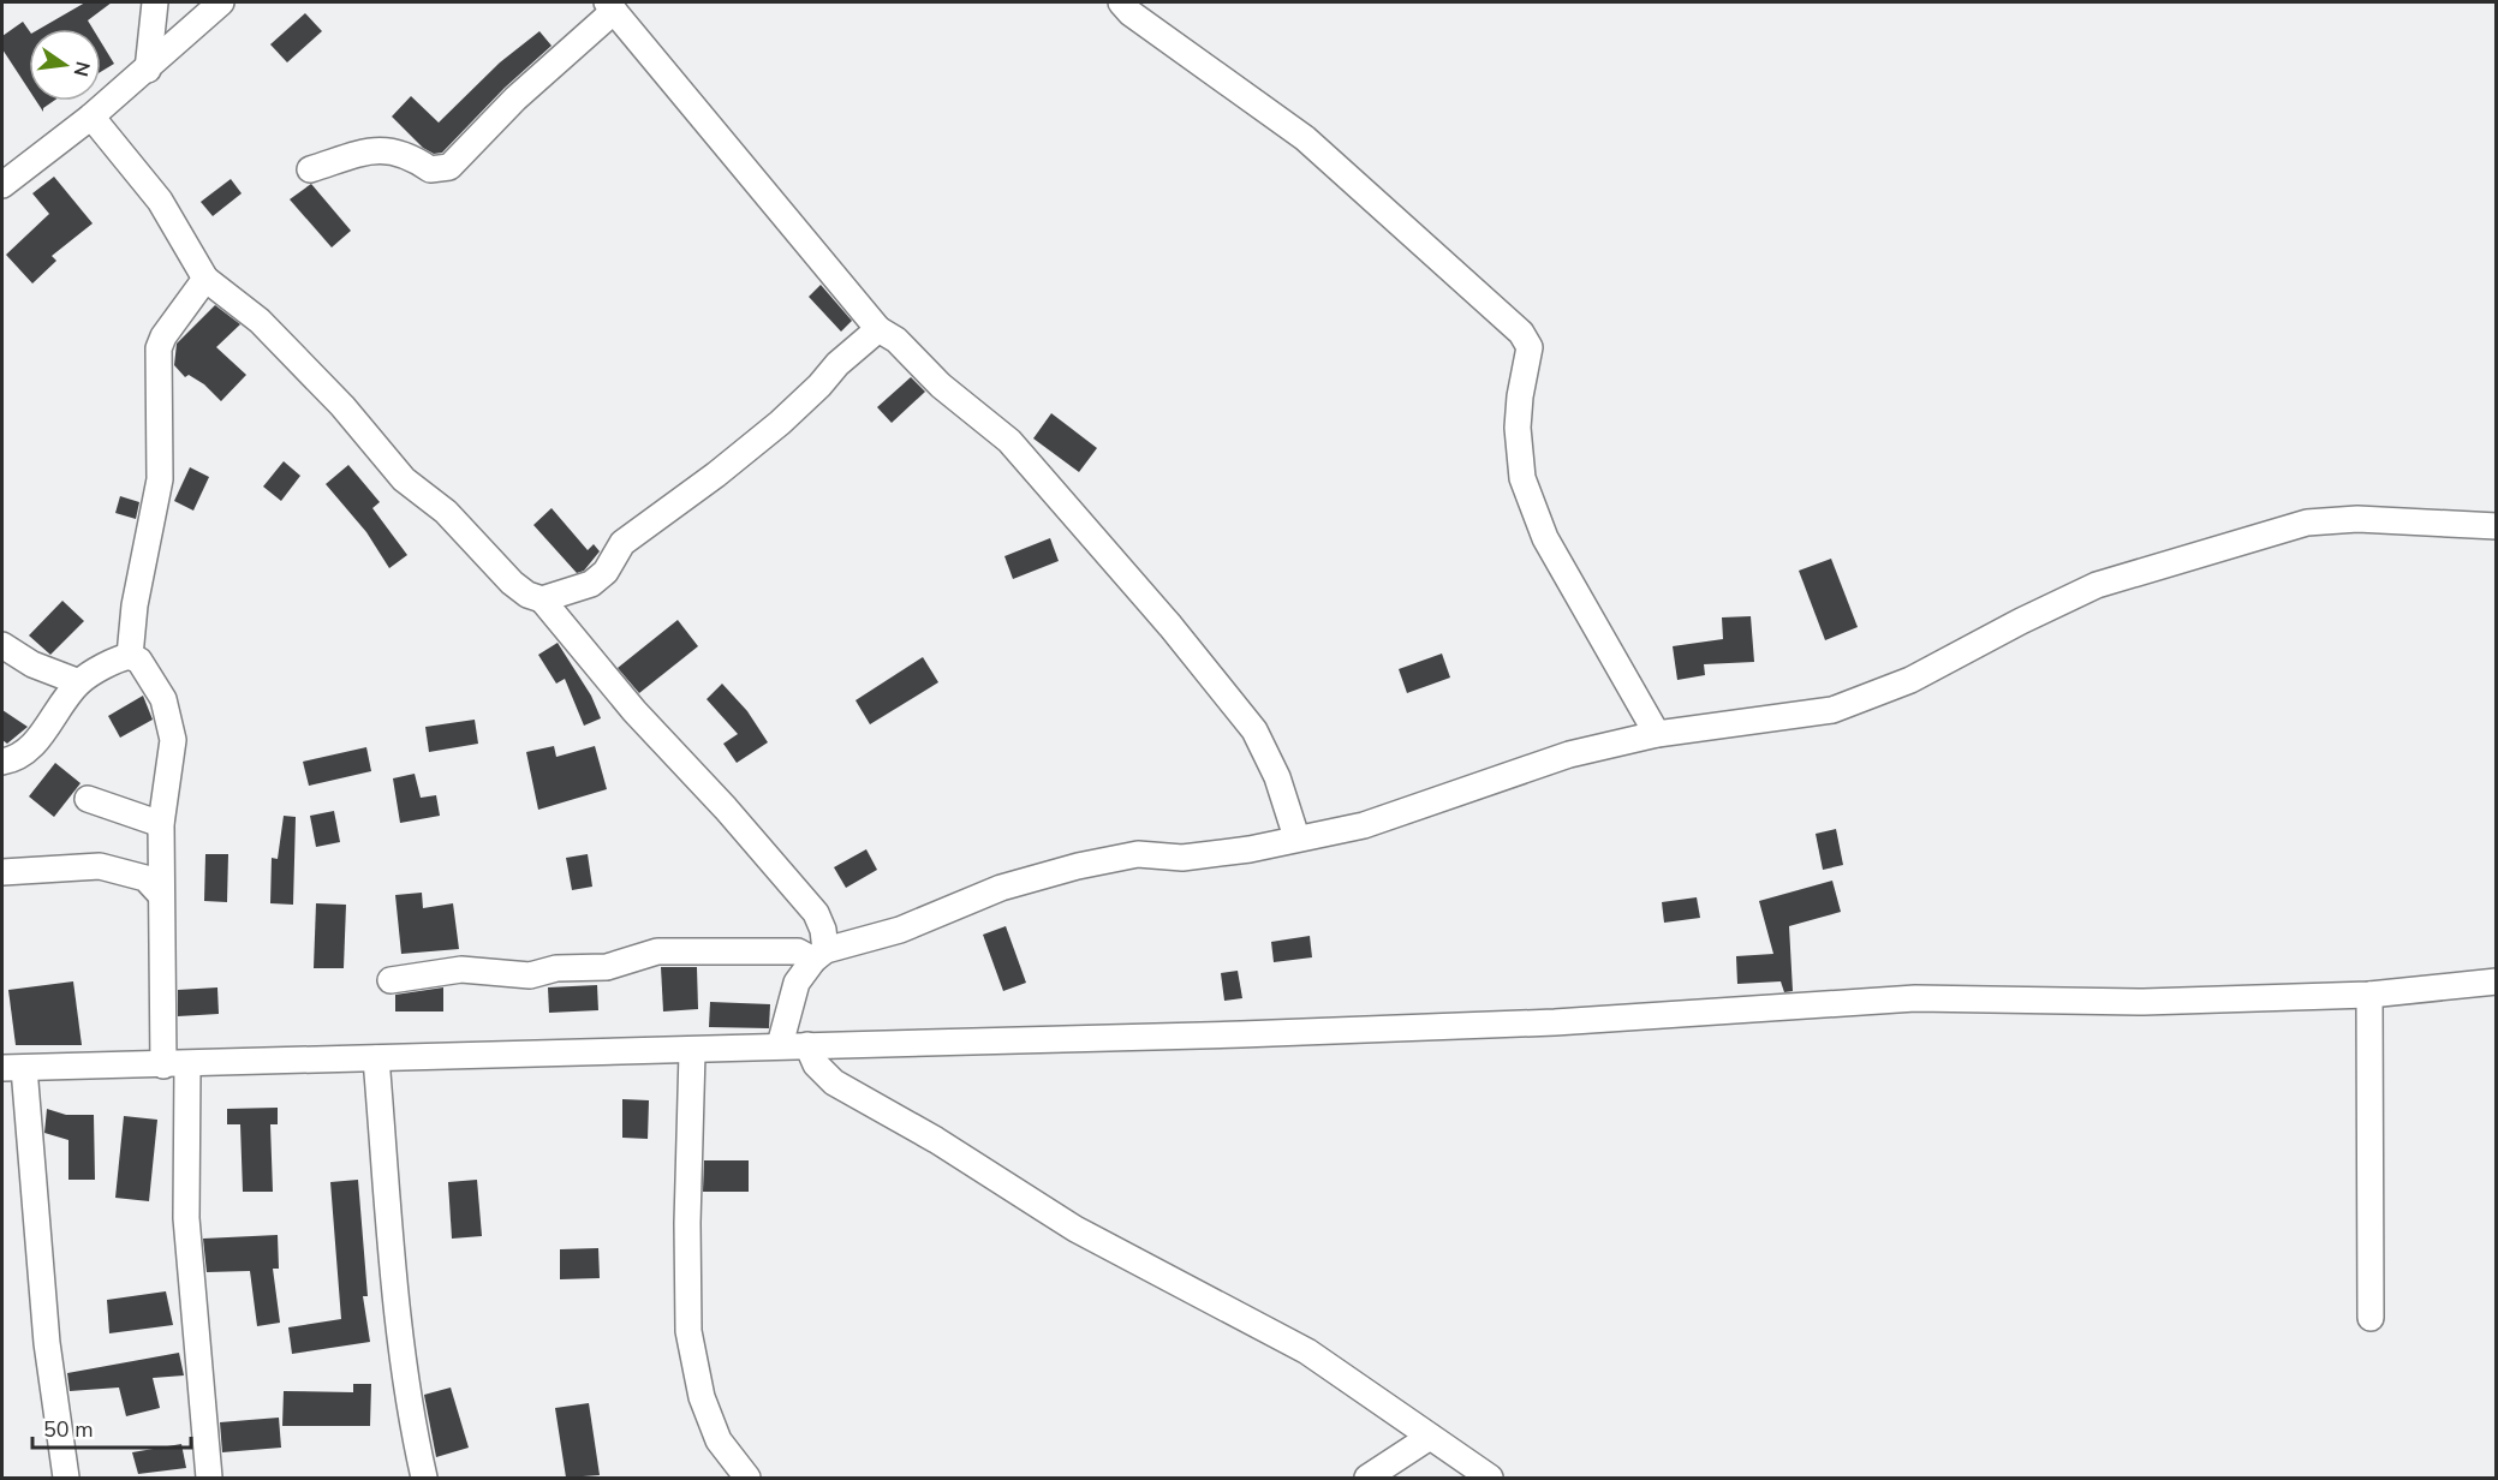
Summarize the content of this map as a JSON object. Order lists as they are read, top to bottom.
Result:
{
  "scale_bar": "50 m",
  "north": "right"
}
